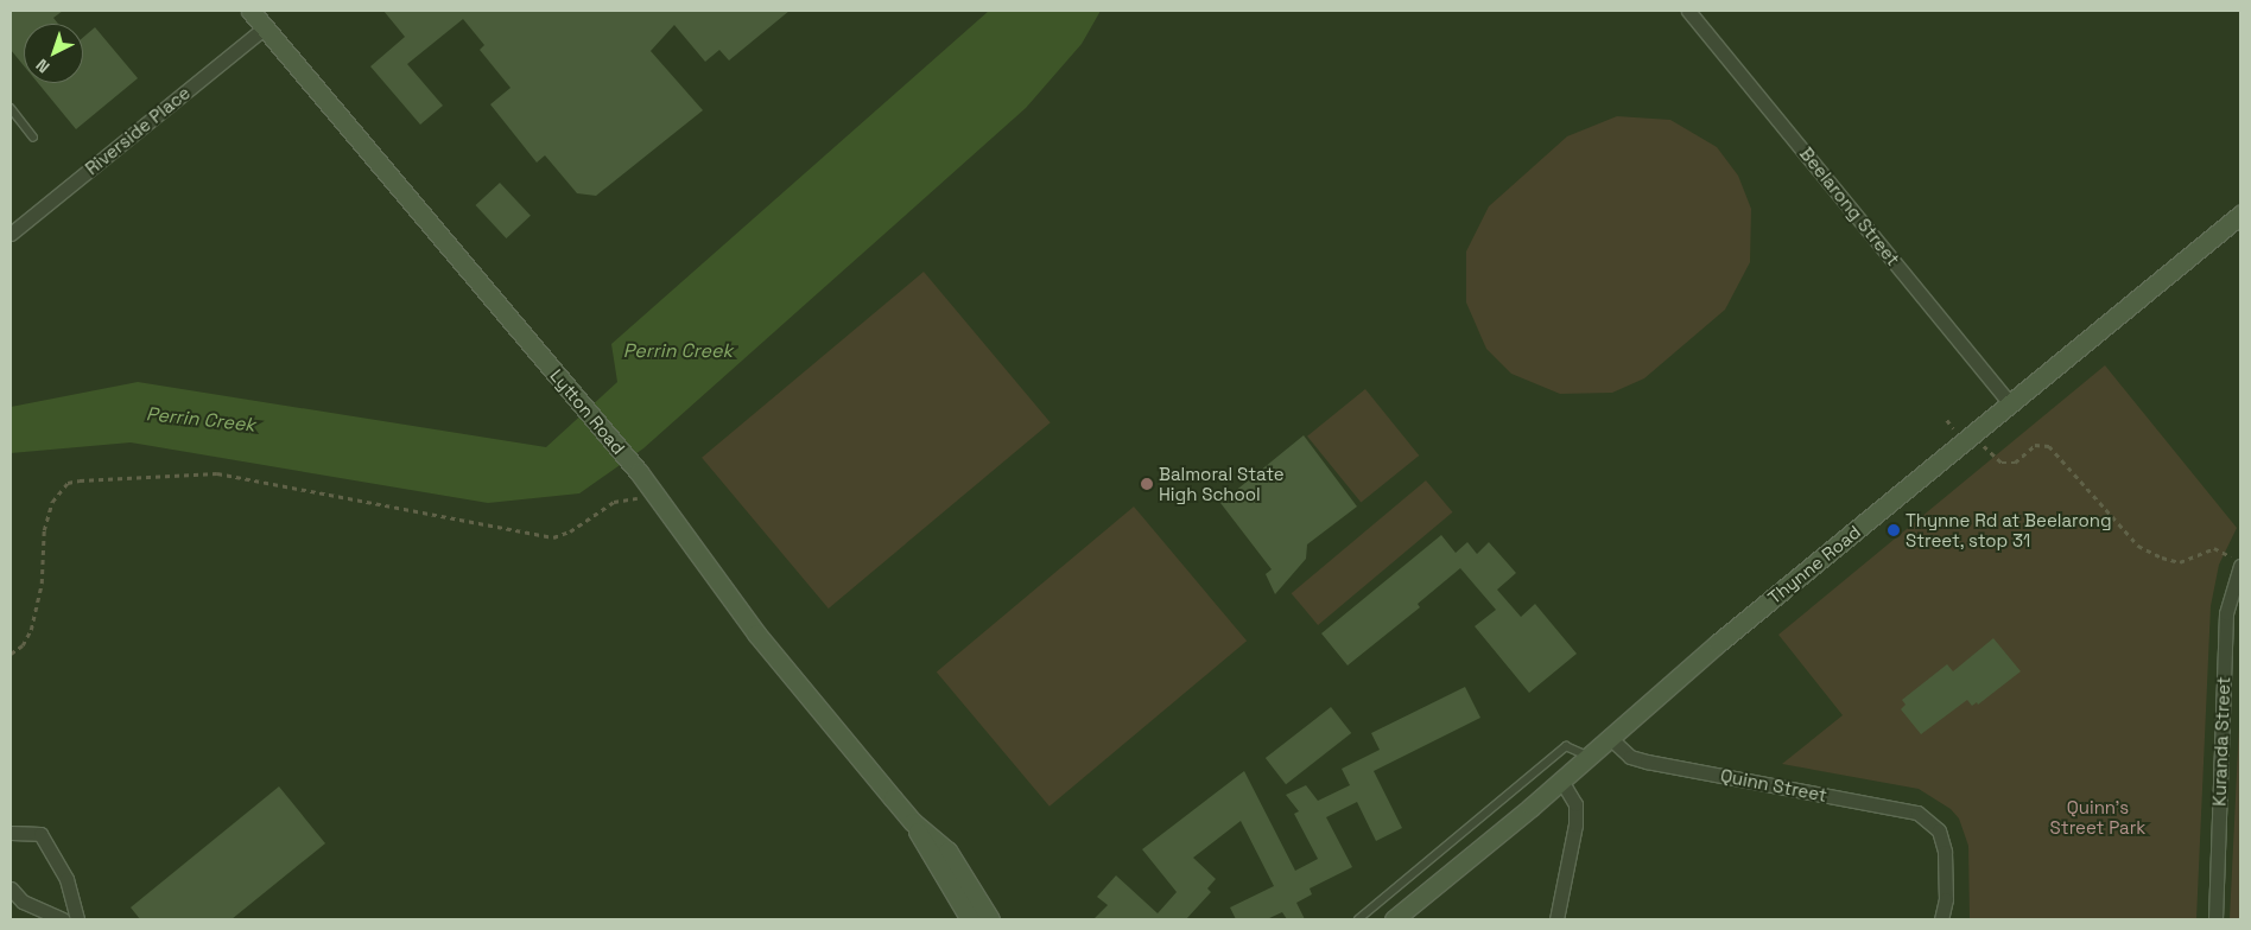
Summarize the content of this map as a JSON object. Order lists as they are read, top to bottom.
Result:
{
  "streets": {
    "main road": ["Lytton Road", "Thynne Road"],
    "street": [
      "Riverside Place",
      "Beelarong Street",
      "Kuranda Street",
      "Quinn Street"
    ]
  },
  "crossings": [
    ["Riverside Place", "Lytton Road"],
    ["Beelarong Street", "Thynne Road"],
    ["Thynne Road", "Quinn Street"]
  ],
  "water": ["Perrin Creek"],
  "parks": ["Quinn's Street Park"],
  "places": ["Balmoral State High School", "Thynne Rd at Beelarong Street, stop 31"],
  "north": "bottom left"
}
